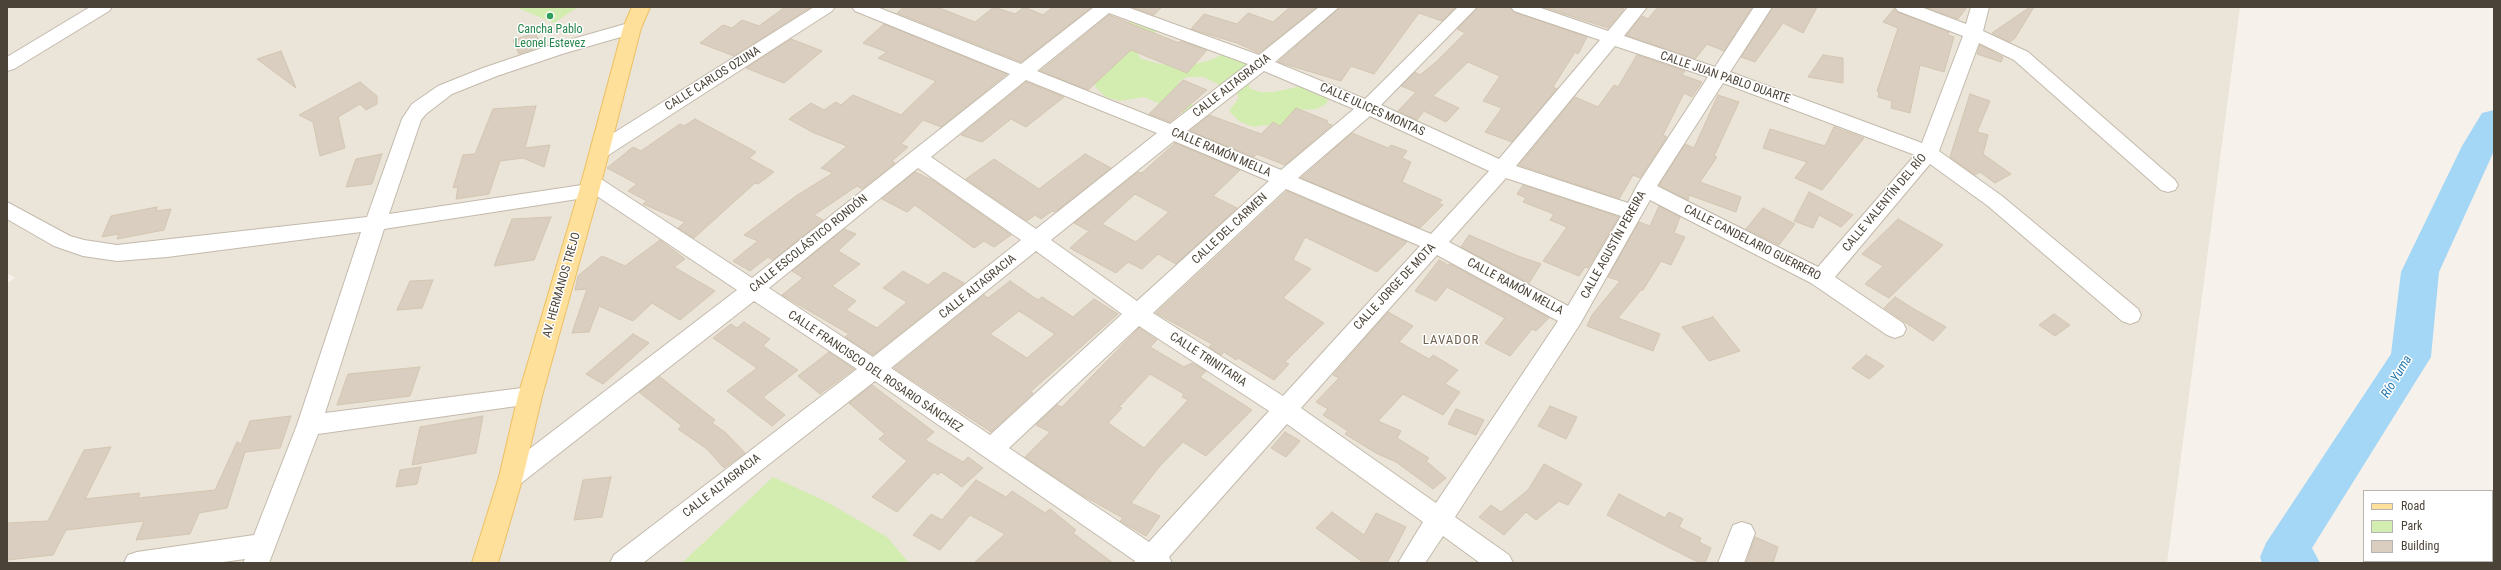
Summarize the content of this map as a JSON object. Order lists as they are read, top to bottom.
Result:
{
  "streets": {
    "main road": ["AV. HERMANOS TREJO"],
    "street": [
      "CALLE JUAN PABLO DUARTE",
      "CALLE CARLOS OZUNA",
      "CALLE ALTAGRACIA",
      "CALLE ULICES MONTAS",
      "CALLE RAMÓN MELLA",
      "CALLE VALENTÍN DEL RÍO",
      "CALLE DEL CARMEN",
      "CALLE CANDELARIO GUERRERO",
      "CALLE ESCOLÁSTICO RONDÓN",
      "CALLE AGUSTÍN PEREIRA",
      "CALLE JORGE DE MOTA",
      "CALLE TRINITARIA",
      "CALLE FRANCISCO DEL ROSARIO SÁNCHEZ"
    ]
  },
  "crossings": [
    ["CALLE JUAN PABLO DUARTE", "CALLE VALENTÍN DEL RÍO"],
    ["CALLE JUAN PABLO DUARTE", "CALLE AGUSTÍN PEREIRA"],
    ["CALLE JUAN PABLO DUARTE", "CALLE JORGE DE MOTA"],
    ["CALLE CARLOS OZUNA", "AV. HERMANOS TREJO"],
    ["CALLE ALTAGRACIA", "CALLE ULICES MONTAS"],
    ["CALLE ALTAGRACIA", "CALLE RAMÓN MELLA"],
    ["CALLE ALTAGRACIA", "CALLE TRINITARIA"],
    ["CALLE ALTAGRACIA", "CALLE FRANCISCO DEL ROSARIO SÁNCHEZ"],
    ["CALLE ULICES MONTAS", "CALLE DEL CARMEN"],
    ["CALLE ULICES MONTAS", "CALLE AGUSTÍN PEREIRA"],
    ["CALLE ULICES MONTAS", "CALLE JORGE DE MOTA"],
    ["CALLE RAMÓN MELLA", "CALLE DEL CARMEN"],
    ["CALLE RAMÓN MELLA", "CALLE ESCOLÁSTICO RONDÓN"],
    ["CALLE RAMÓN MELLA", "CALLE AGUSTÍN PEREIRA"],
    ["CALLE RAMÓN MELLA", "CALLE JORGE DE MOTA"],
    ["CALLE VALENTÍN DEL RÍO", "CALLE CANDELARIO GUERRERO"],
    ["CALLE DEL CARMEN", "CALLE TRINITARIA"],
    ["CALLE DEL CARMEN", "CALLE FRANCISCO DEL ROSARIO SÁNCHEZ"],
    ["CALLE CANDELARIO GUERRERO", "CALLE AGUSTÍN PEREIRA"],
    ["CALLE ESCOLÁSTICO RONDÓN", "AV. HERMANOS TREJO"],
    ["CALLE ESCOLÁSTICO RONDÓN", "CALLE TRINITARIA"],
    ["CALLE ESCOLÁSTICO RONDÓN", "CALLE FRANCISCO DEL ROSARIO SÁNCHEZ"],
    ["CALLE AGUSTÍN PEREIRA", "CALLE TRINITARIA"],
    ["AV. HERMANOS TREJO", "CALLE FRANCISCO DEL ROSARIO SÁNCHEZ"],
    ["CALLE JORGE DE MOTA", "CALLE TRINITARIA"],
    ["CALLE JORGE DE MOTA", "CALLE FRANCISCO DEL ROSARIO SÁNCHEZ"]
  ],
  "districts": ["LAVADOR"],
  "water": ["Río Yuma"],
  "places": ["Cancha Pablo Leonel Estevez"],
  "legend": ["Road", "Park", "Building"]
}
